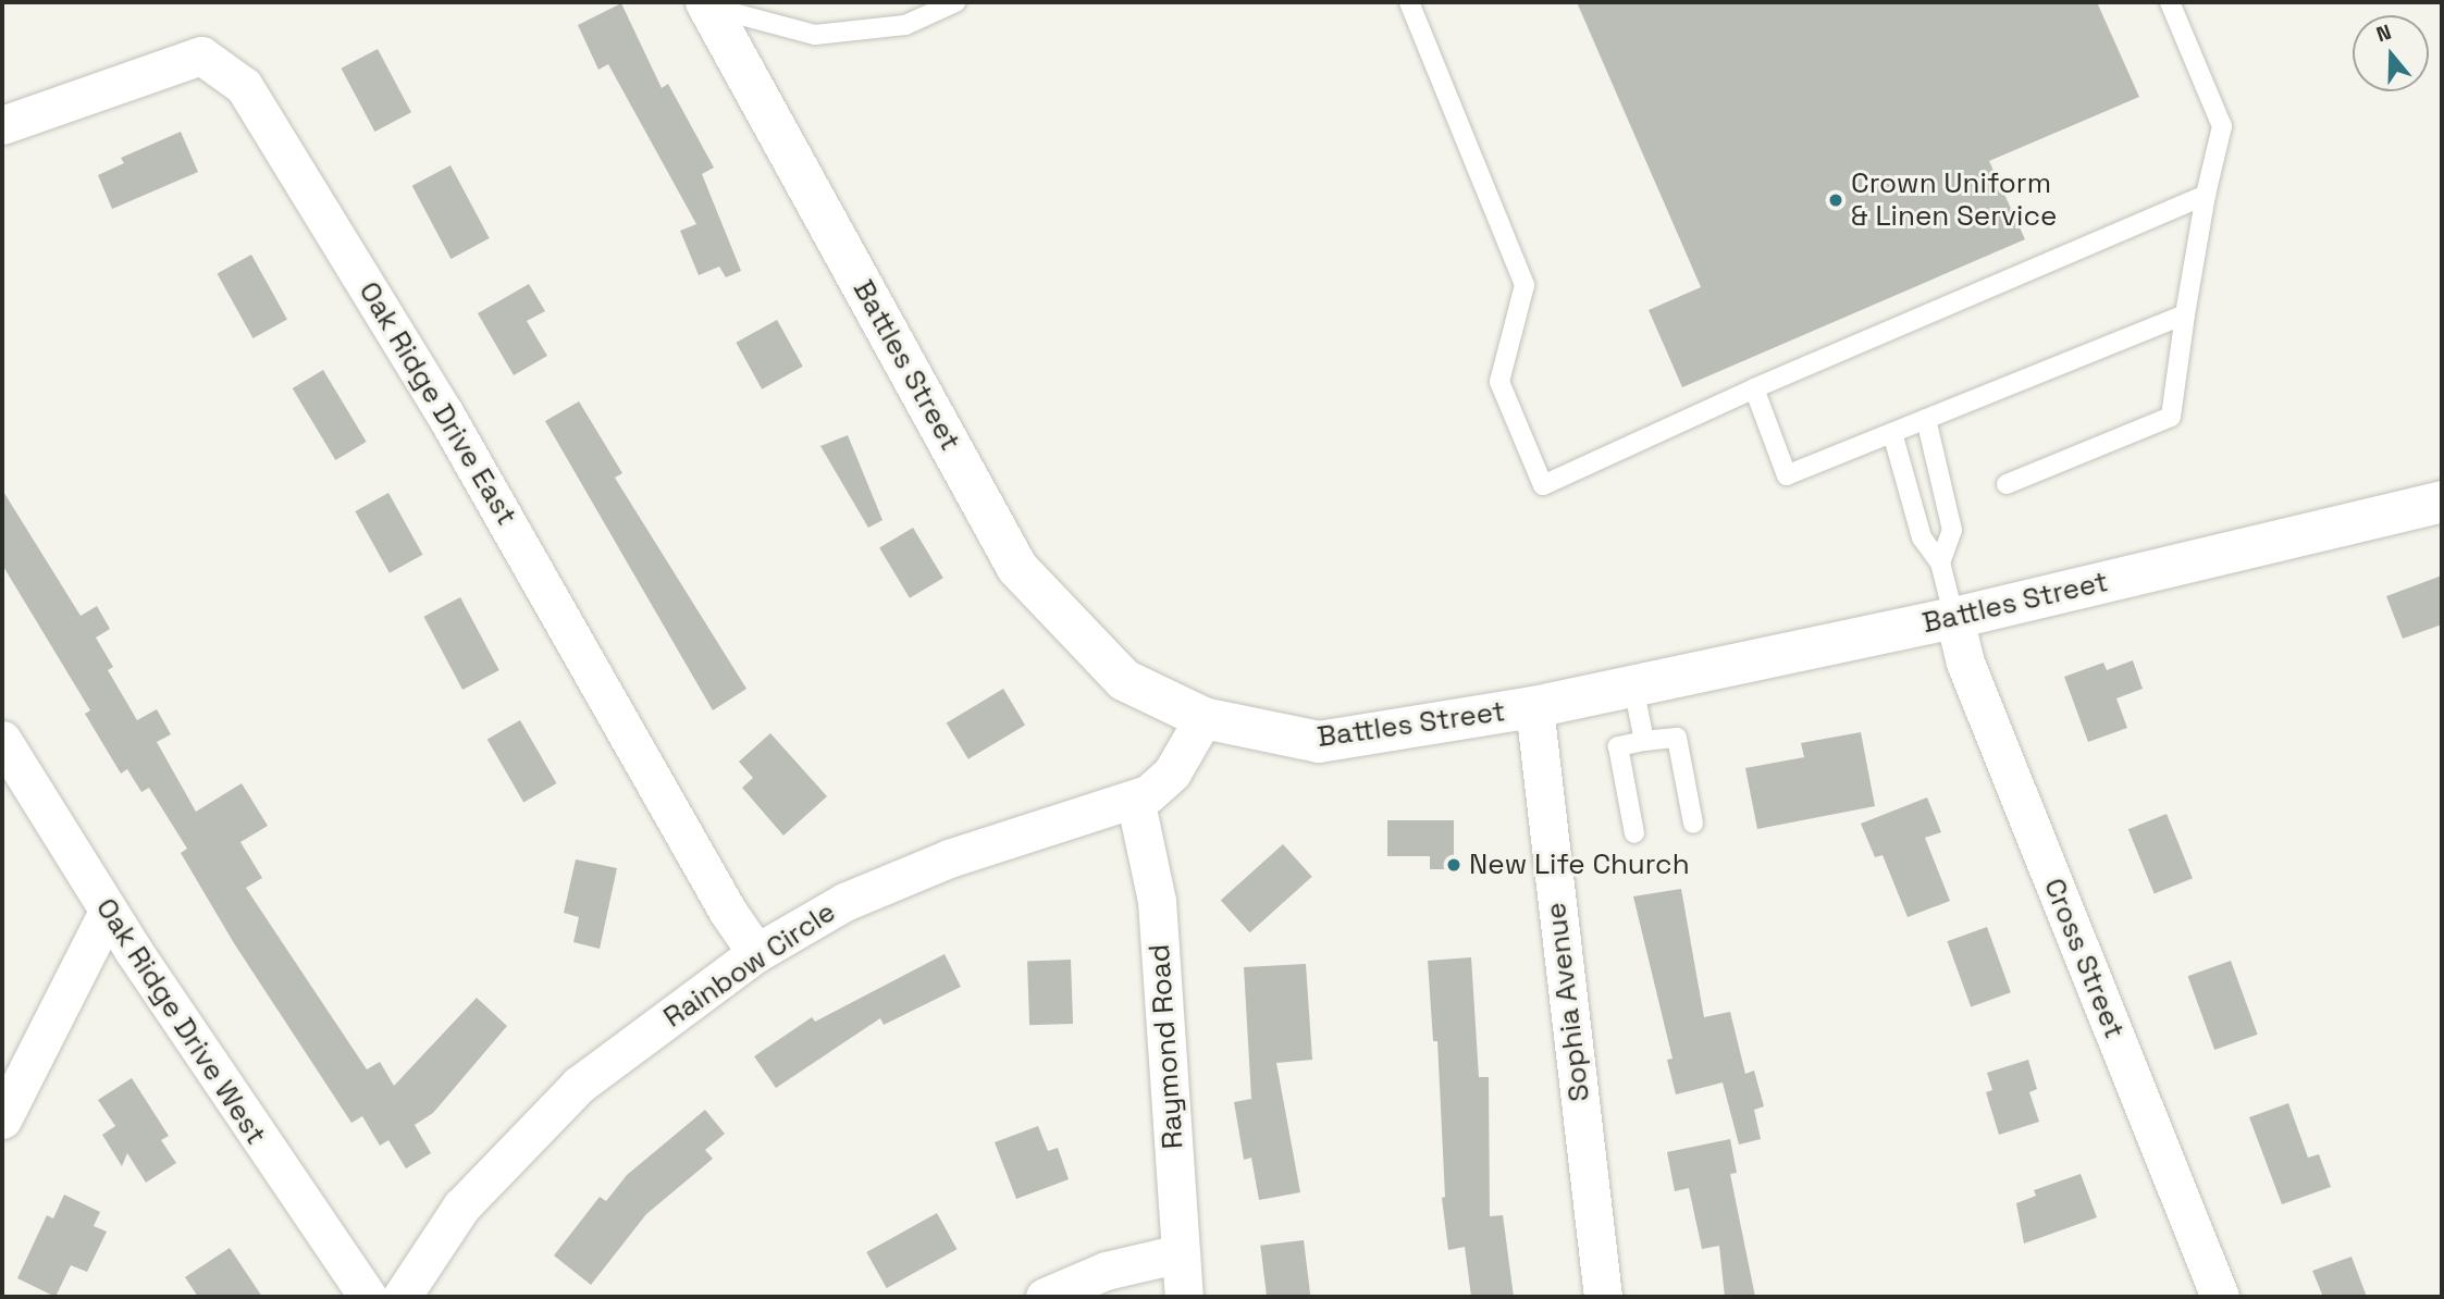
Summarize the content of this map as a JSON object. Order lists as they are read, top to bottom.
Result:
{
  "streets": {
    "street": [
      "Battles Street",
      "Oak Ridge Drive East",
      "Cross Street",
      "Rainbow Circle",
      "Sophia Avenue",
      "Oak Ridge Drive West",
      "Raymond Road"
    ]
  },
  "crossings": [
    ["Battles Street", "Cross Street"],
    ["Battles Street", "Rainbow Circle"],
    ["Battles Street", "Sophia Avenue"],
    ["Oak Ridge Drive East", "Rainbow Circle"],
    ["Rainbow Circle", "Raymond Road"]
  ],
  "places": ["Crown Uniform & Linen Service", "New Life Church"],
  "north": "top"
}
